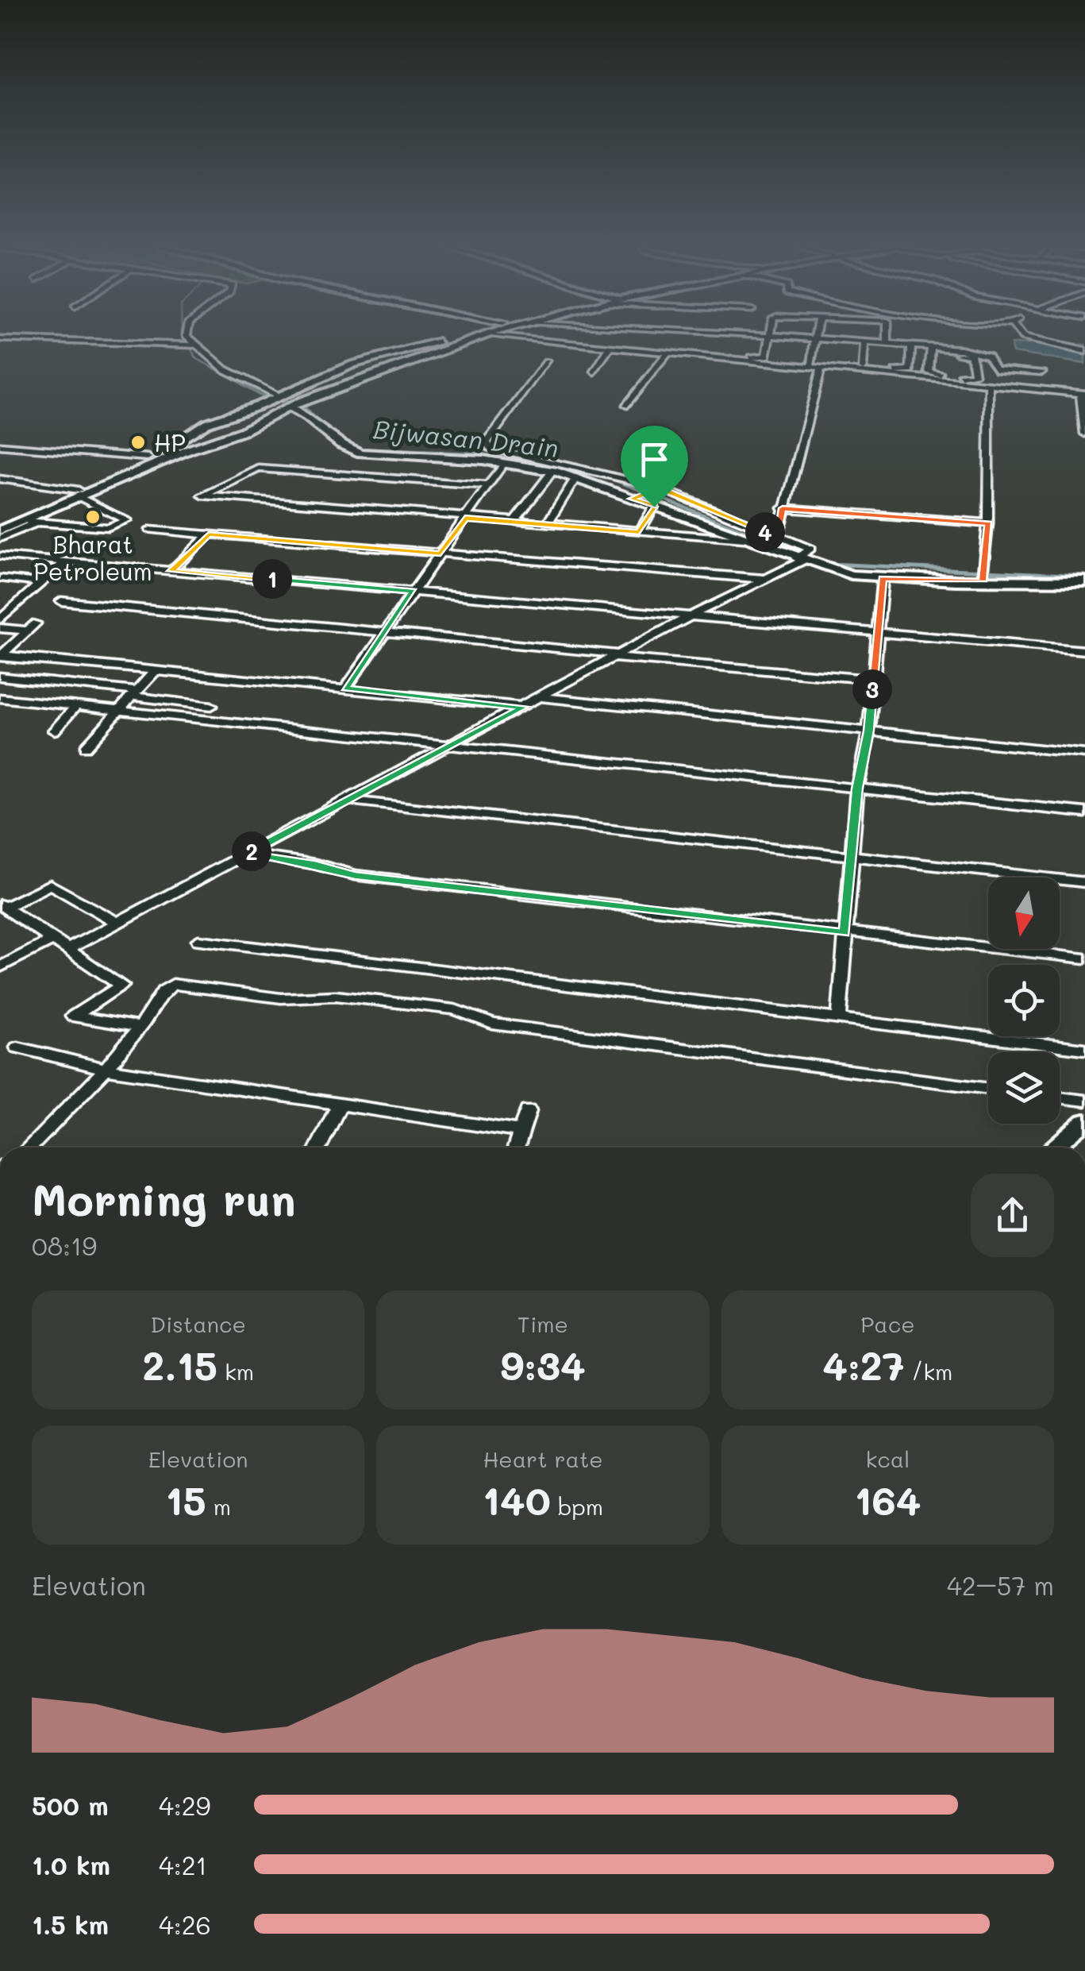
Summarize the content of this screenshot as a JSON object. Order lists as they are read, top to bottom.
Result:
{
  "water": ["Bijwasan Drain"],
  "places": ["HP", "Bharat Petroleum"],
  "north": "bottom",
  "page": {
    "pins": [
      "4",
      "1",
      "3",
      "2"
    ],
    "heading": ["Morning run", "08:19"],
    "stats": [
      ["Distance", "2.15 km"],
      ["Time", "9:34"],
      ["Pace", "4:27 /km"],
      ["Elevation", "15 m"],
      ["Heart rate", "140 bpm"],
      ["kcal", "164"]
    ],
    "chart": ["Elevation", "42–57 m"],
    "list": [
      {
        "name": "500 m",
        "note": "4:29"
      },
      {
        "name": "1.0 km",
        "note": "4:21"
      },
      {
        "name": "1.5 km",
        "note": "4:26"
      }
    ]
  }
}
